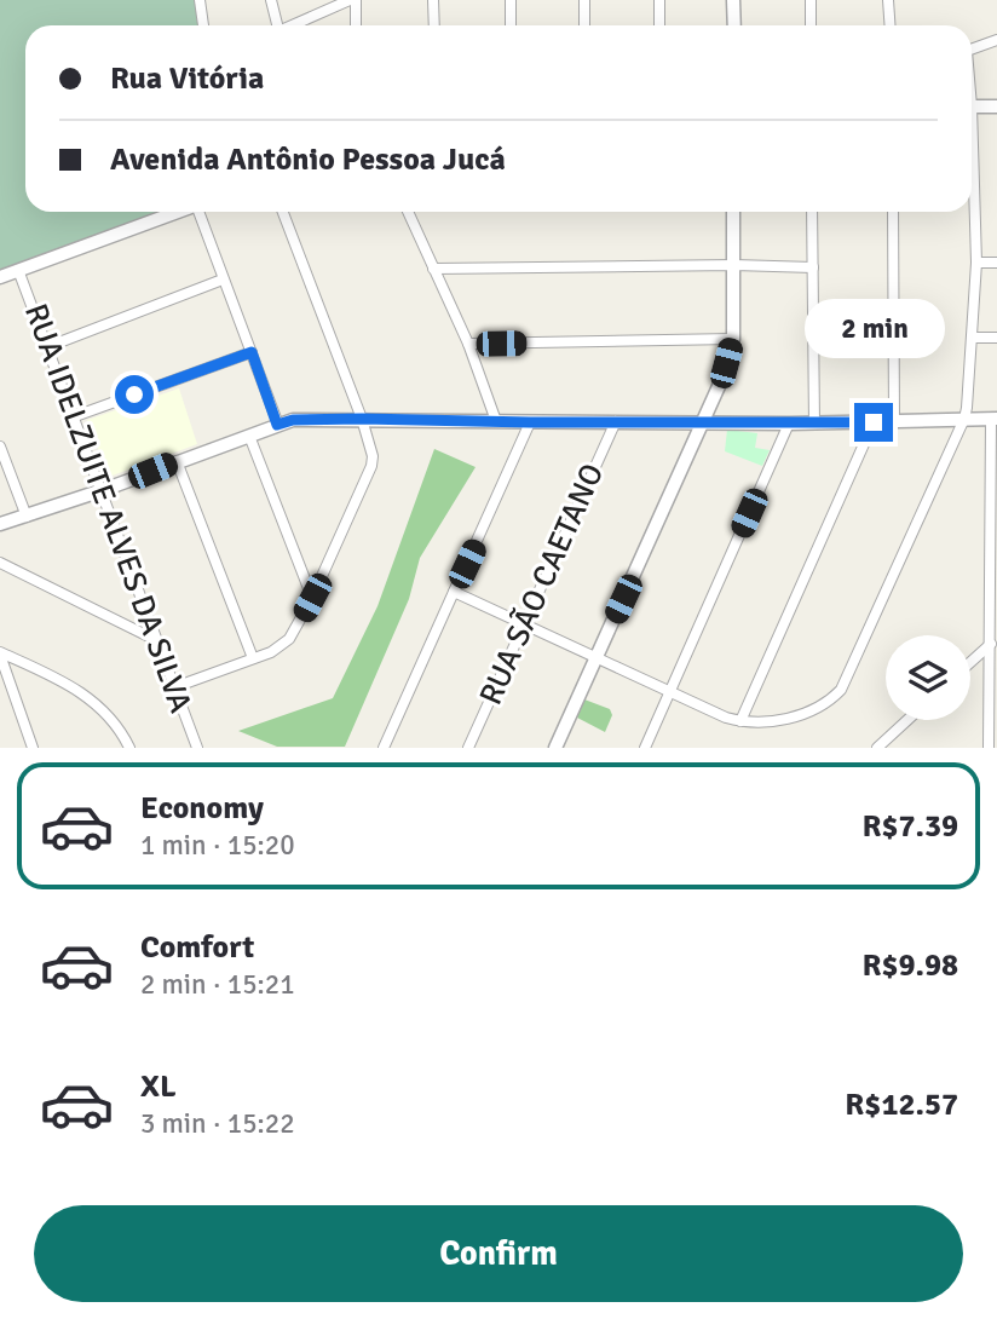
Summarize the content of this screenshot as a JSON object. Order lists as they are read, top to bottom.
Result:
{
  "streets": {
    "street": ["RUA IDELZUITE ALVES DA SILVA", "RUA SÃO CAETANO"]
  },
  "page": {
    "banner": ["Rua Vitória", "Avenida Antônio Pessoa Jucá"],
    "bubble": "2 min",
    "list": [
      {
        "name": "Economy",
        "note": "1 min · 15:20",
        "value": "R$7.39"
      },
      {
        "name": "Comfort",
        "note": "2 min · 15:21",
        "value": "R$9.98"
      },
      {
        "name": "XL",
        "note": "3 min · 15:22",
        "value": "R$12.57"
      }
    ],
    "buttons": "Confirm"
  }
}
